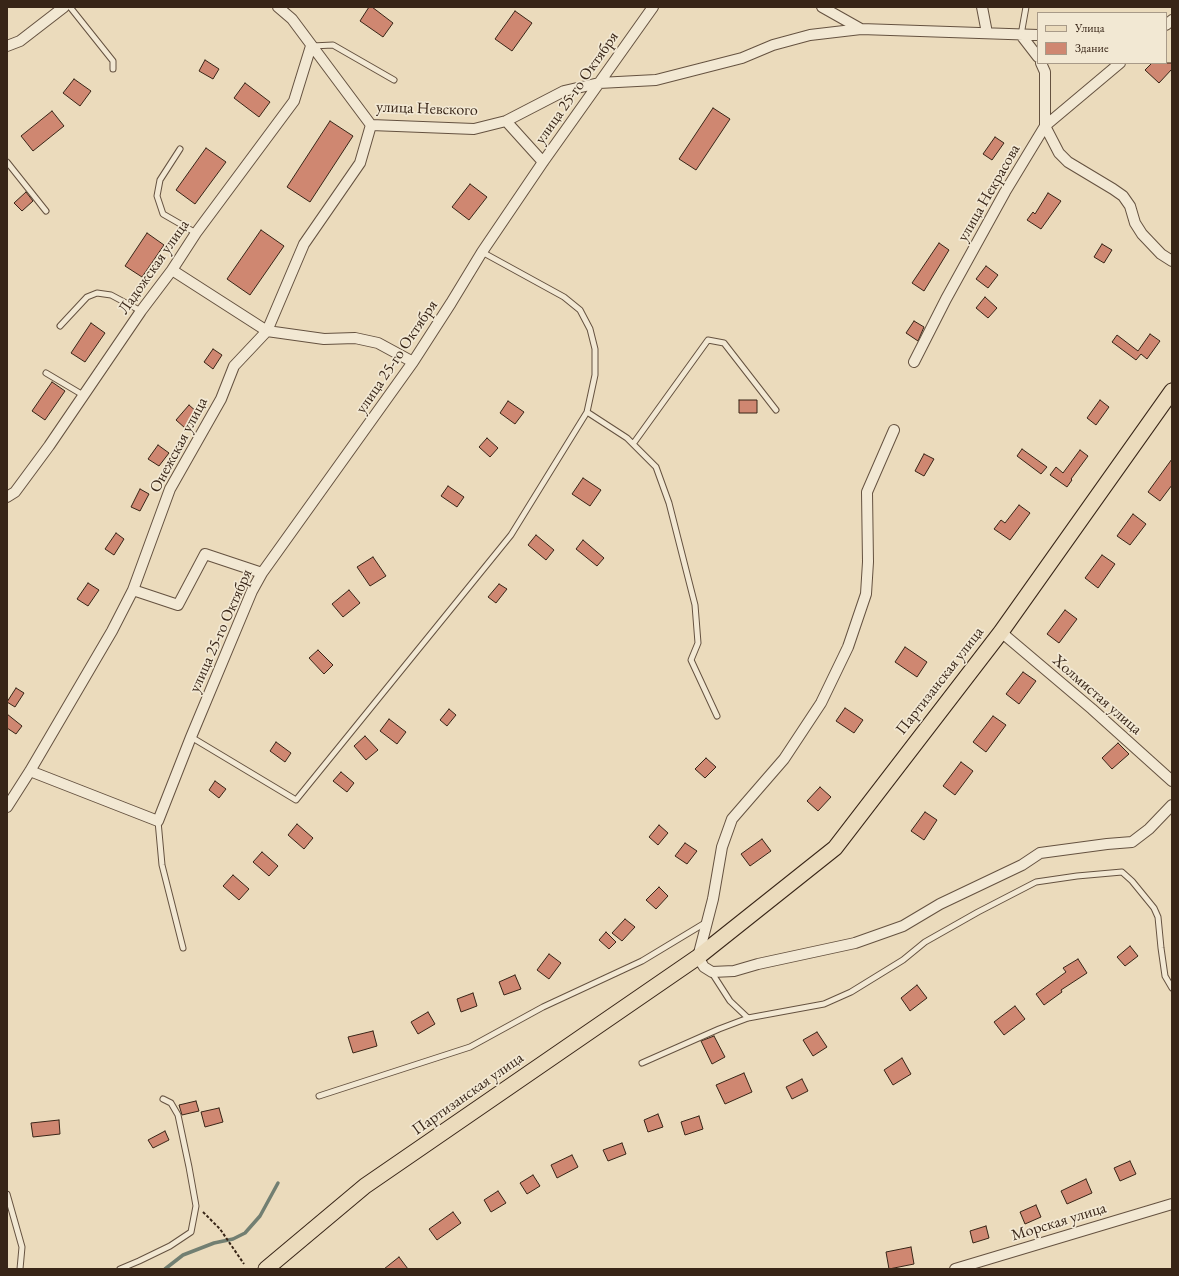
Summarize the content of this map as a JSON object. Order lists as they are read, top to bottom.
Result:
{
  "streets": {
    "main road": ["Партизанская улица"],
    "street": [
      "улица 25-го Октября",
      "улица Невского",
      "улица Некрасова",
      "Ладожская улица",
      "Онежская улица",
      "Холмистая улица",
      "Морская улица"
    ]
  },
  "crossings": [
    ["улица 25-го Октября", "улица Невского"],
    ["улица Невского", "Ладожская улица"],
    ["улица Невского", "Онежская улица"],
    ["Партизанская улица", "Холмистая улица"]
  ],
  "legend": ["Улица", "Здание"]
}
